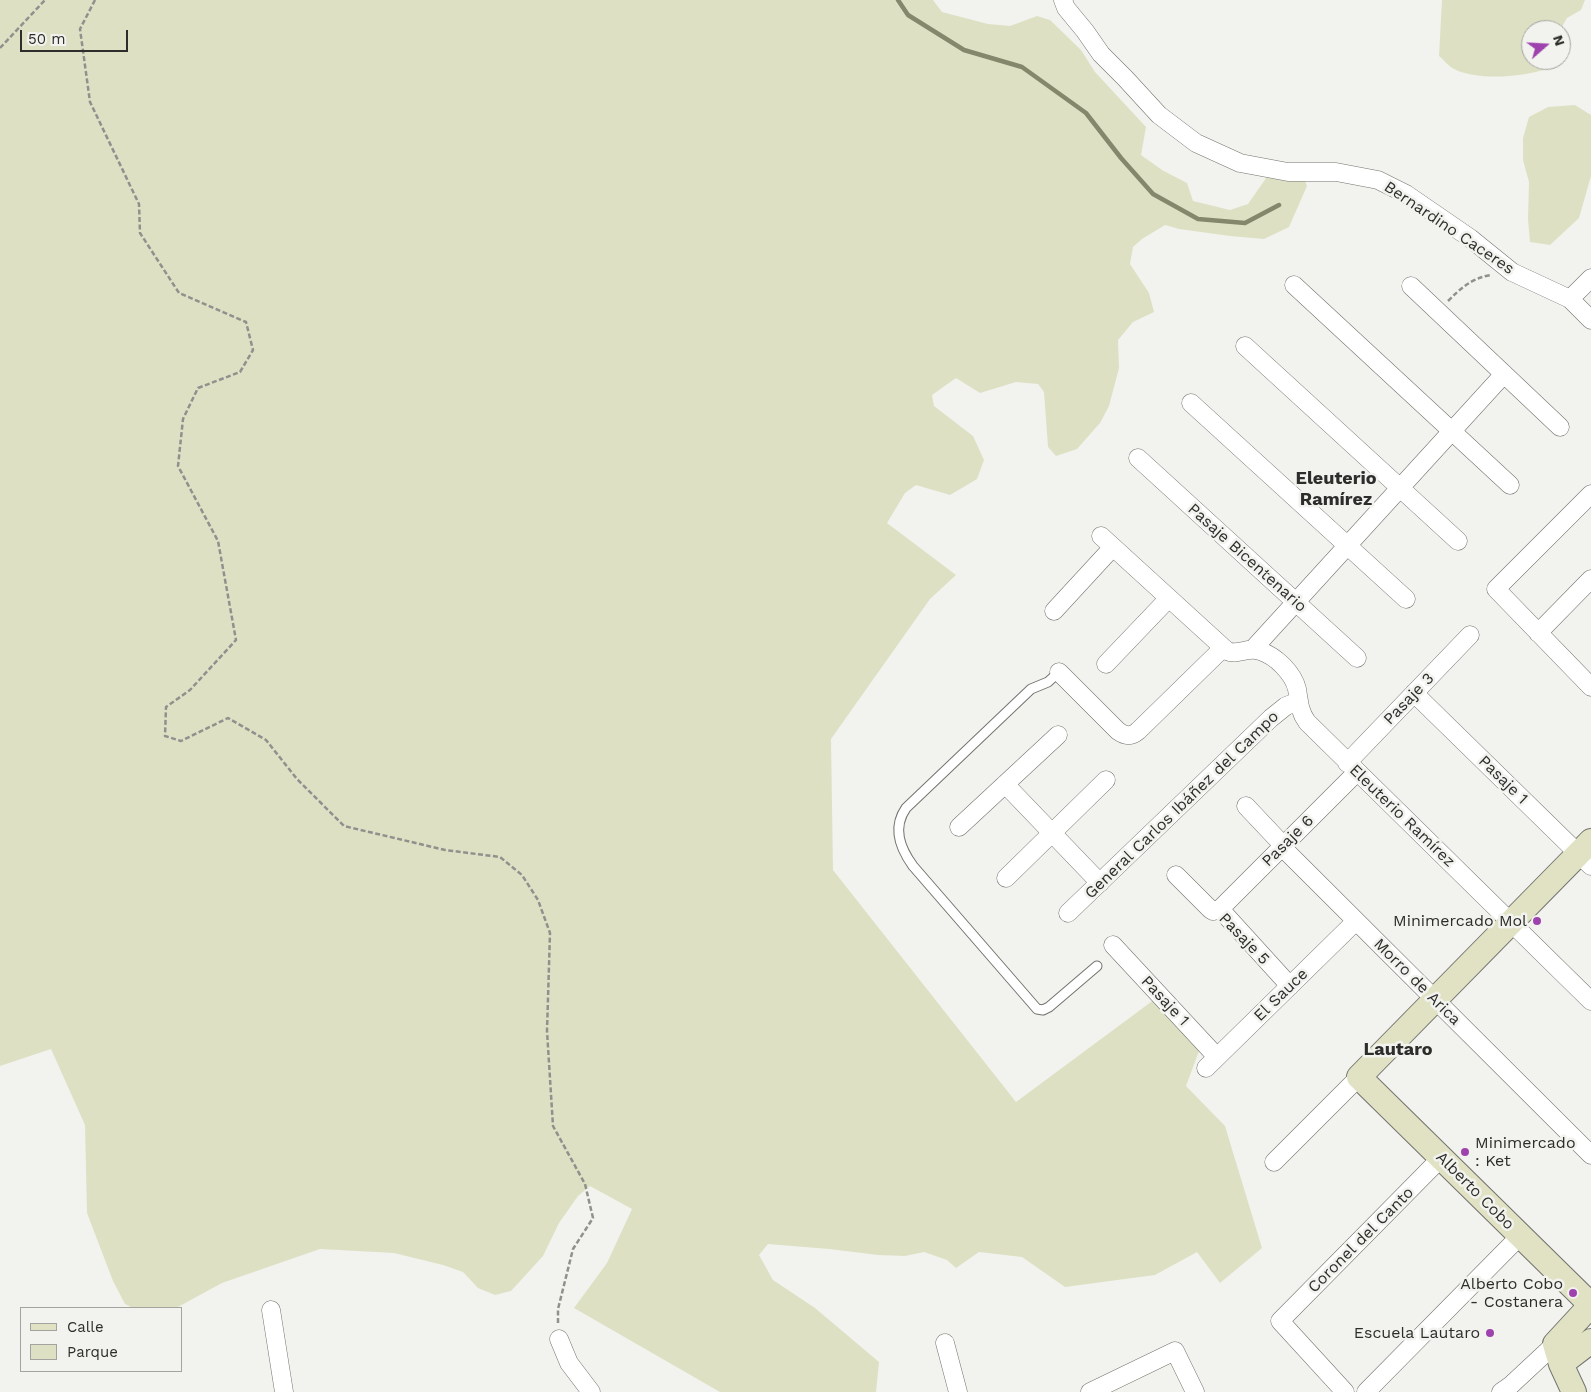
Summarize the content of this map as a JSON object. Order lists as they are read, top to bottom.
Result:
{
  "streets": {
    "street": [
      "Bernardino Caceres",
      "Pasaje Bicentenario",
      "Pasaje 3",
      "Pasaje 1",
      "General Carlos Ibáñez del Campo",
      "Eleuterio Ramírez",
      "Pasaje 6",
      "Pasaje 5",
      "Morro de Arica",
      "El Sauce",
      "Alberto Cobo",
      "Coronel del Canto"
    ]
  },
  "crossings": [
    ["Pasaje 3", "Pasaje 1"],
    ["Pasaje 3", "Eleuterio Ramírez"],
    ["Pasaje 3", "Pasaje 6"],
    ["Pasaje 1", "El Sauce"],
    ["General Carlos Ibáñez del Campo", "Eleuterio Ramírez"],
    ["Eleuterio Ramírez", "Pasaje 6"],
    ["Pasaje 6", "Pasaje 5"],
    ["Pasaje 6", "Morro de Arica"],
    ["Pasaje 5", "El Sauce"],
    ["Morro de Arica", "El Sauce"],
    ["Alberto Cobo", "Coronel del Canto"]
  ],
  "districts": ["Eleuterio Ramírez", "Lautaro"],
  "places": [
    "Minimercado Mol",
    "Minimercado : Ket",
    "Alberto Cobo - Costanera",
    "Escuela Lautaro"
  ],
  "legend": ["Calle", "Parque"],
  "scale_bar": "50 m",
  "north": "right"
}
